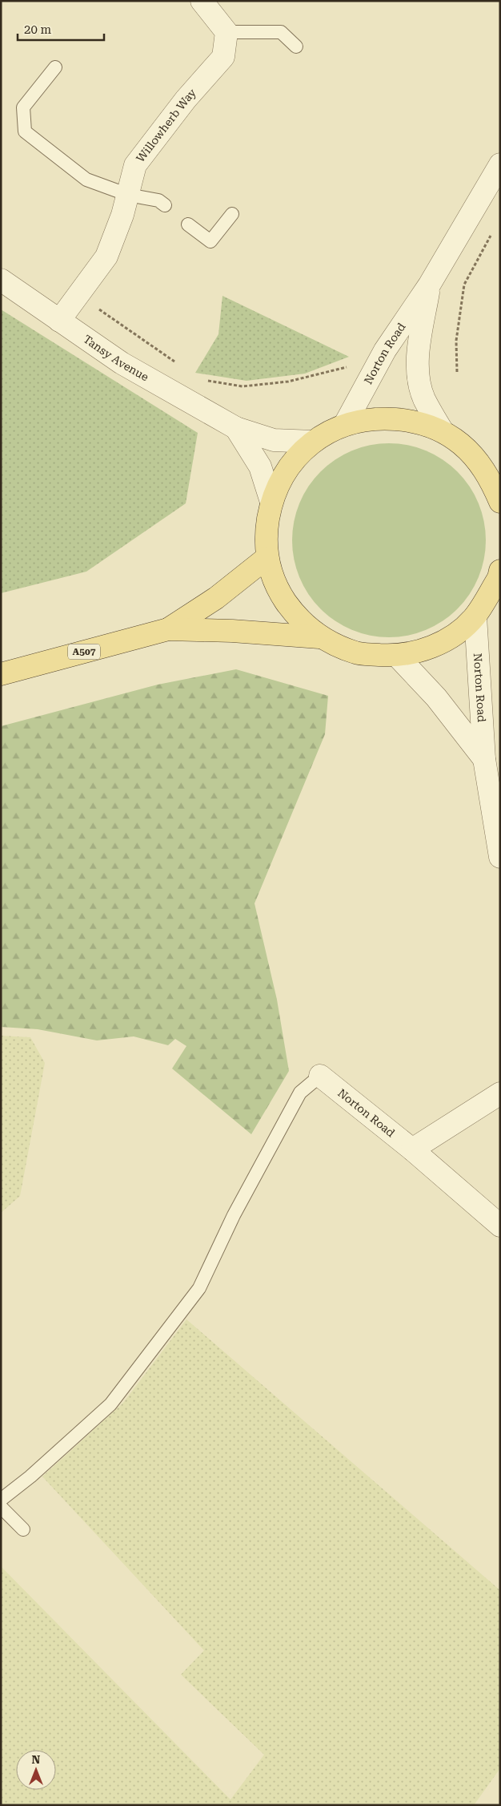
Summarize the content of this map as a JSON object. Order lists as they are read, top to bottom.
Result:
{
  "streets": {
    "main road": ["A507"],
    "street": ["Willowherb Way", "Norton Road", "Tansy Avenue"]
  },
  "crossings": [
    ["Willowherb Way", "Tansy Avenue"]
  ],
  "scale_bar": "20 m",
  "north": "top"
}
